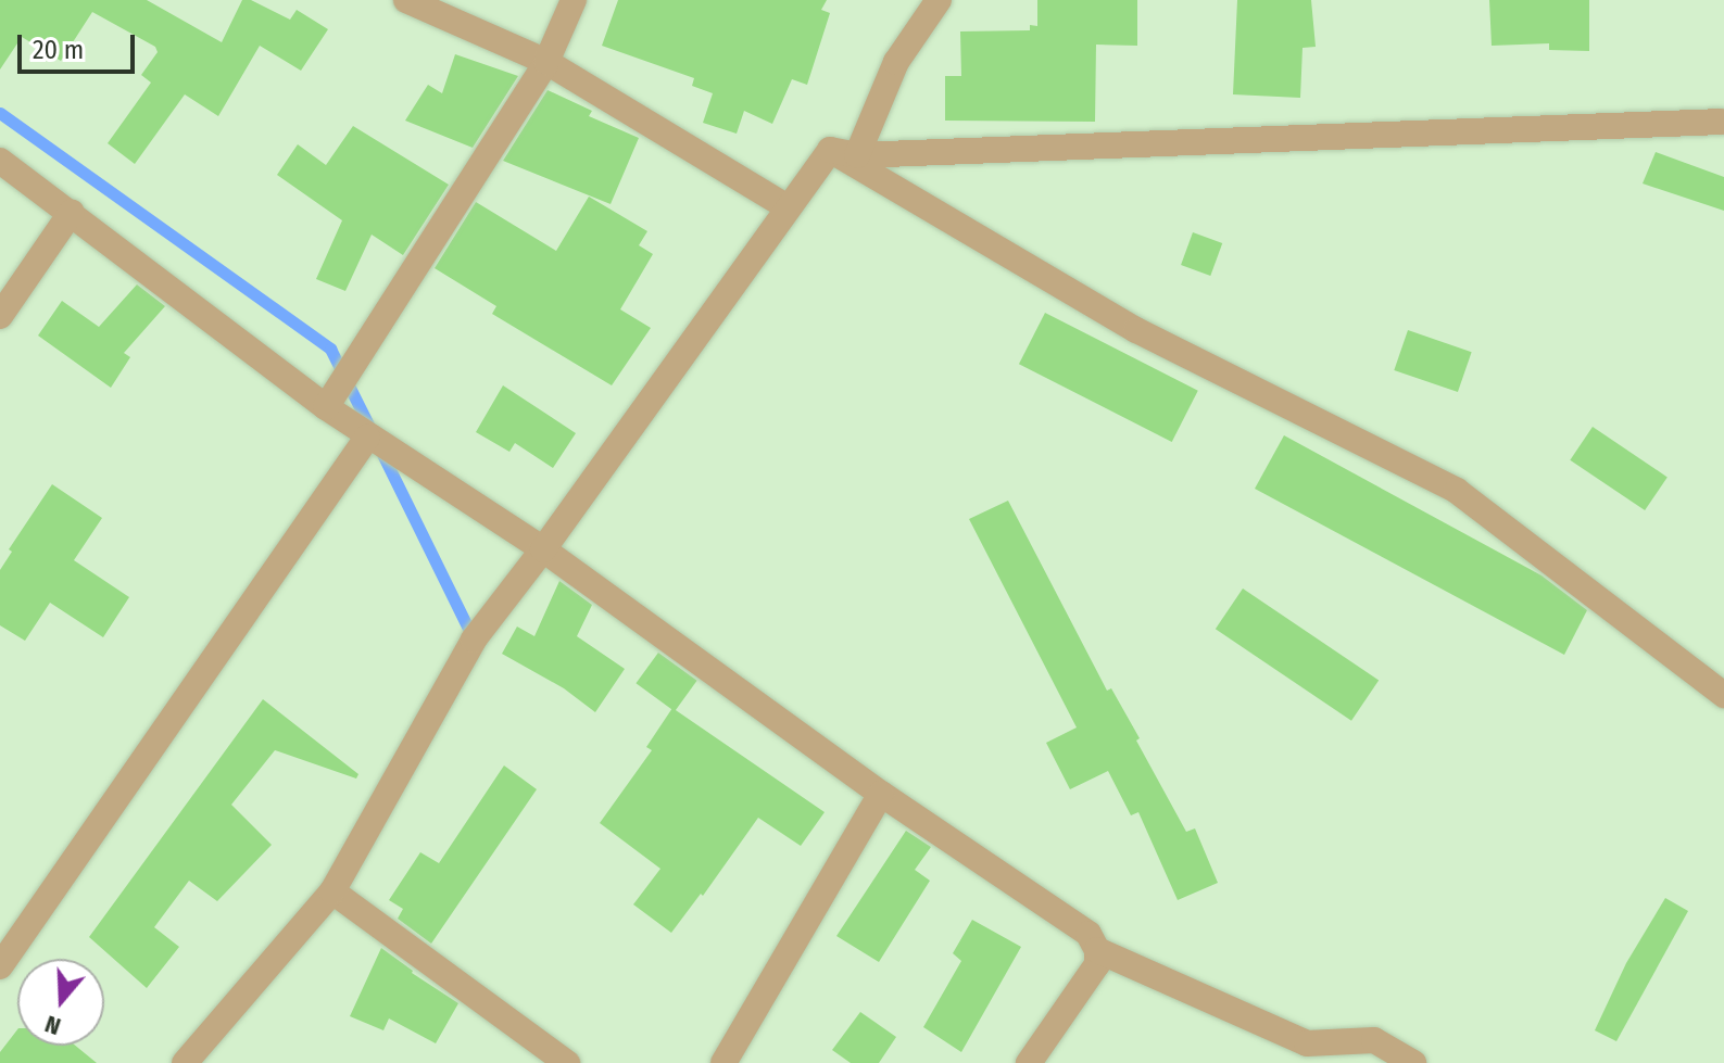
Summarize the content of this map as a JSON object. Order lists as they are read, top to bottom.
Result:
{
  "scale_bar": "20 m",
  "north": "bottom"
}
